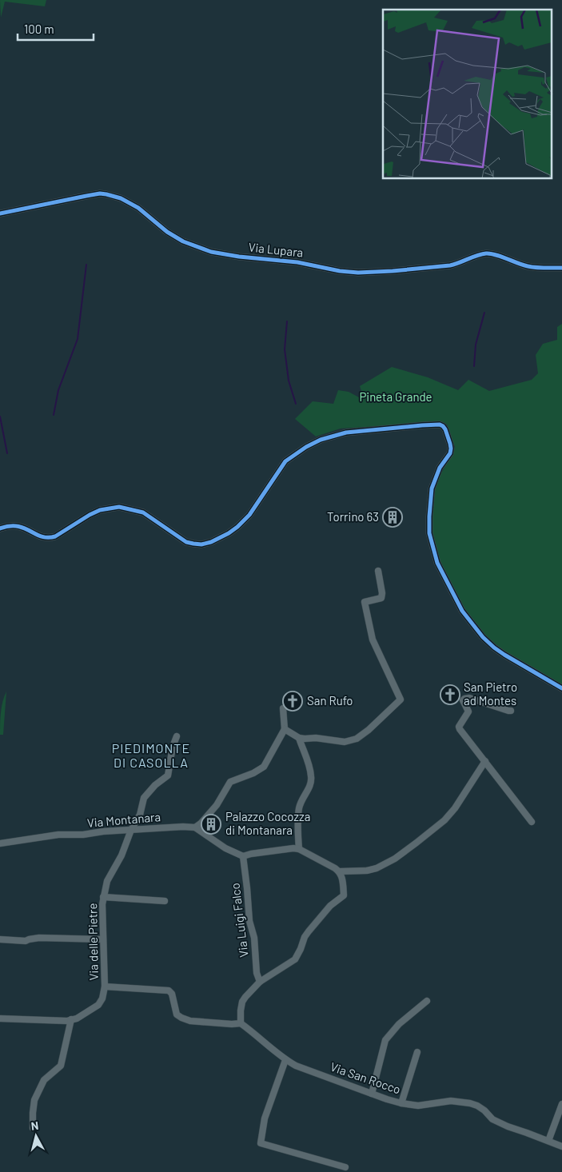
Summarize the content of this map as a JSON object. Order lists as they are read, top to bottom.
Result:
{
  "streets": {
    "street": [
      "Via Lupara",
      "Via Montanara",
      "Via Luigi Falco",
      "Via delle Pietre",
      "Via San Rocco"
    ]
  },
  "crossings": [
    ["Via Montanara", "Via delle Pietre"]
  ],
  "districts": ["PIEDIMONTE DI CASOLLA"],
  "parks": ["Pineta Grande"],
  "places": {
    "building": ["Torrino 63", "Palazzo Cocozza di Montanara"],
    "church": ["San Pietro ad Montes", "San Rufo"]
  },
  "scale_bar": "100 m",
  "north": "top"
}
